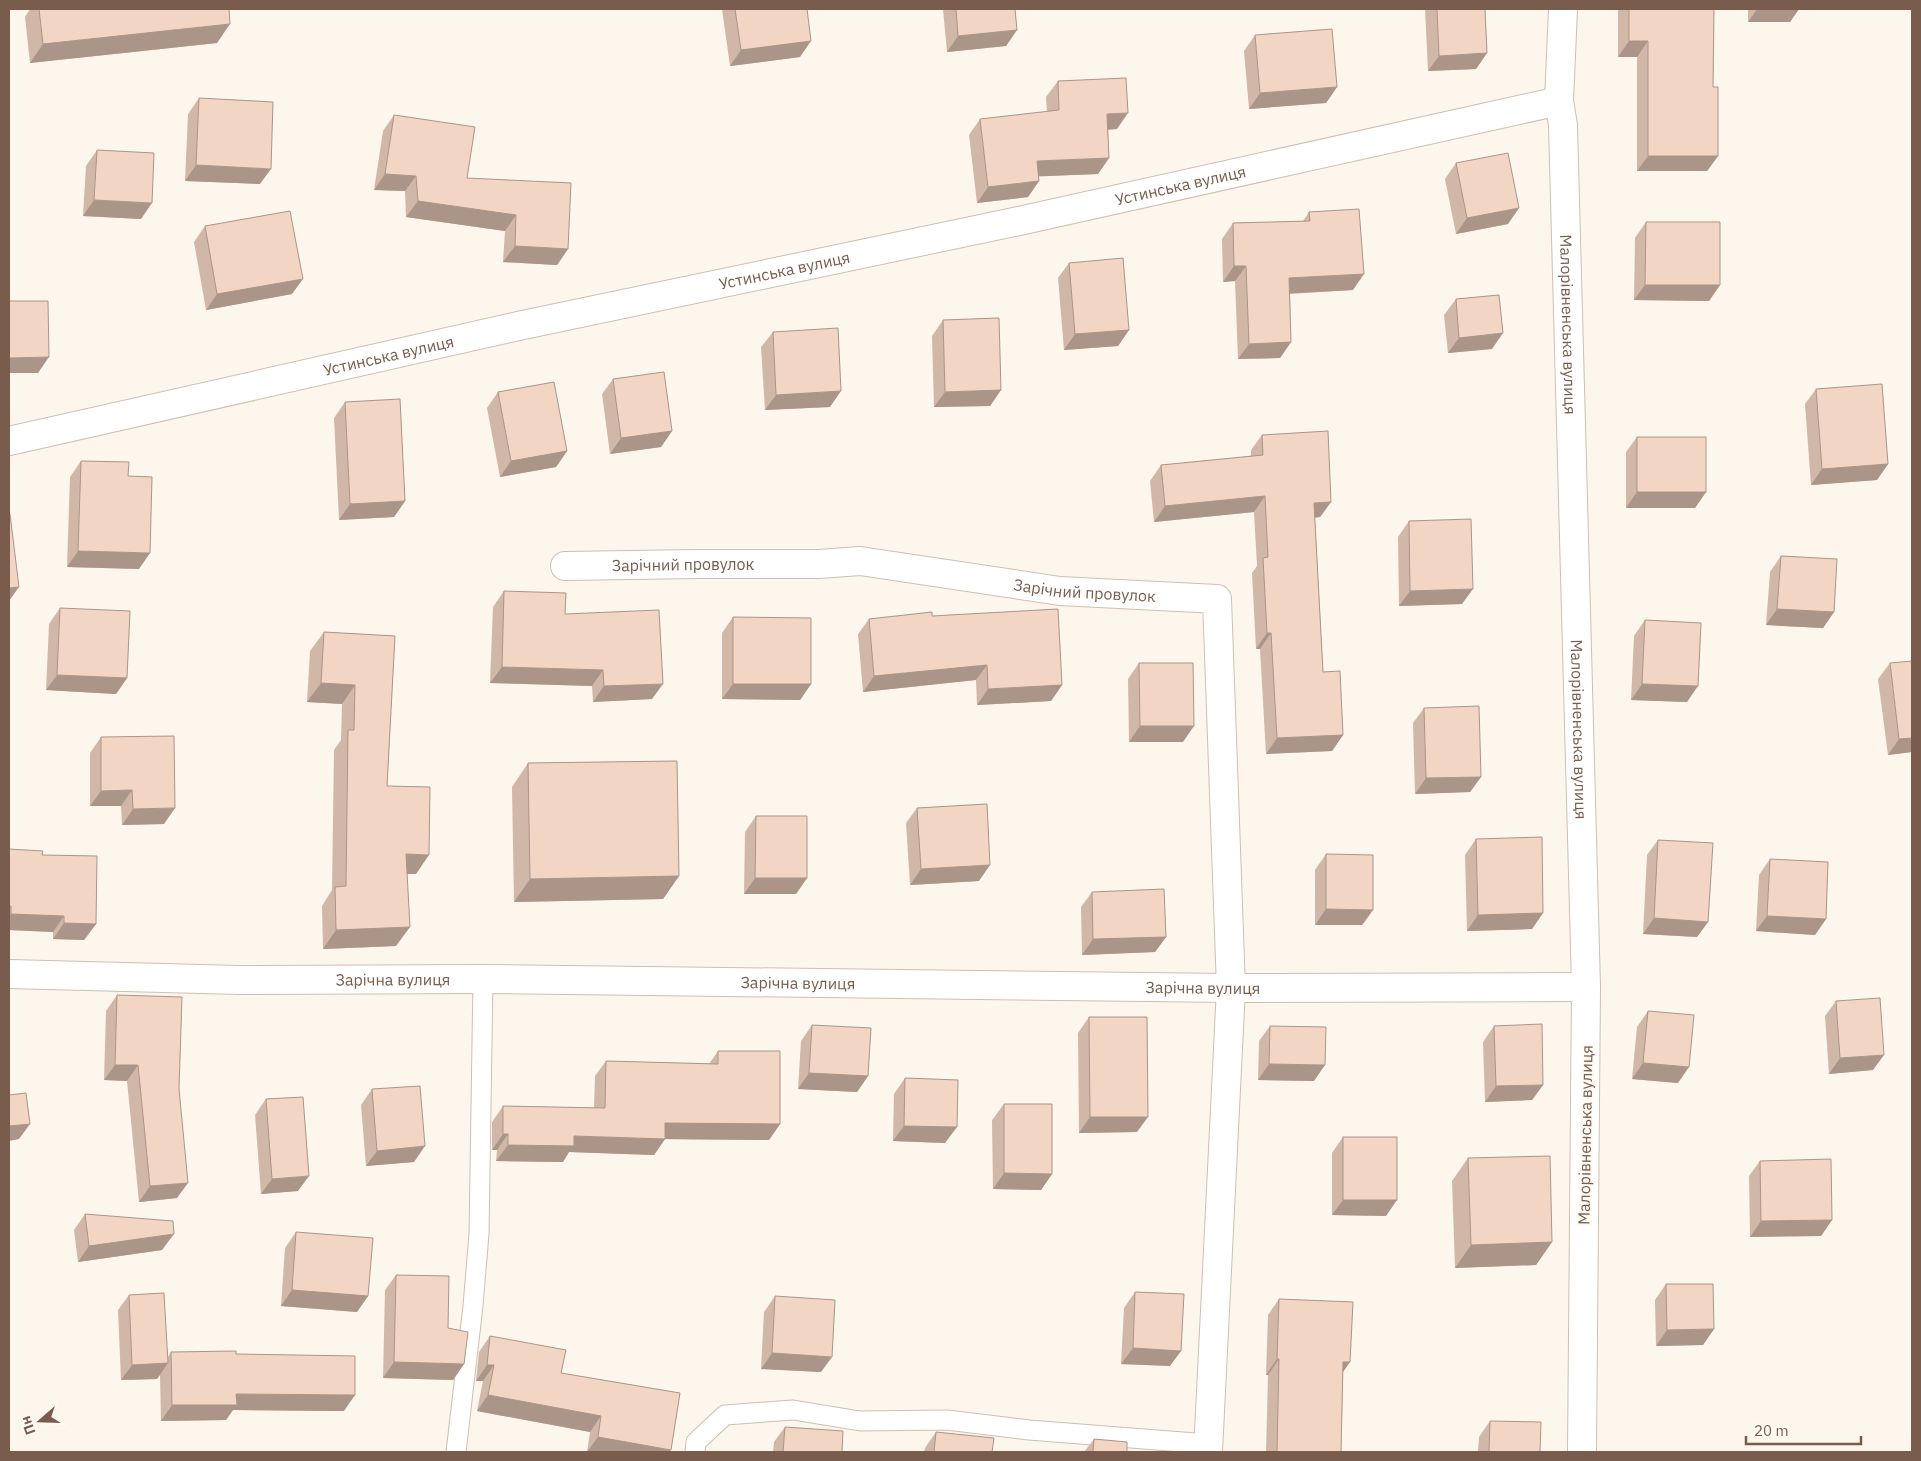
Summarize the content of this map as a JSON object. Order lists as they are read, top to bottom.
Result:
{
  "streets": {
    "street": [
      "Устинська вулиця",
      "Малорівненська вулиця",
      "Зарічний провулок",
      "Зарічна вулиця"
    ]
  },
  "crossings": [
    ["Устинська вулиця", "Малорівненська вулиця"],
    ["Малорівненська вулиця", "Зарічна вулиця"],
    ["Зарічний провулок", "Зарічна вулиця"]
  ],
  "scale_bar": "20 m",
  "north": "left"
}
